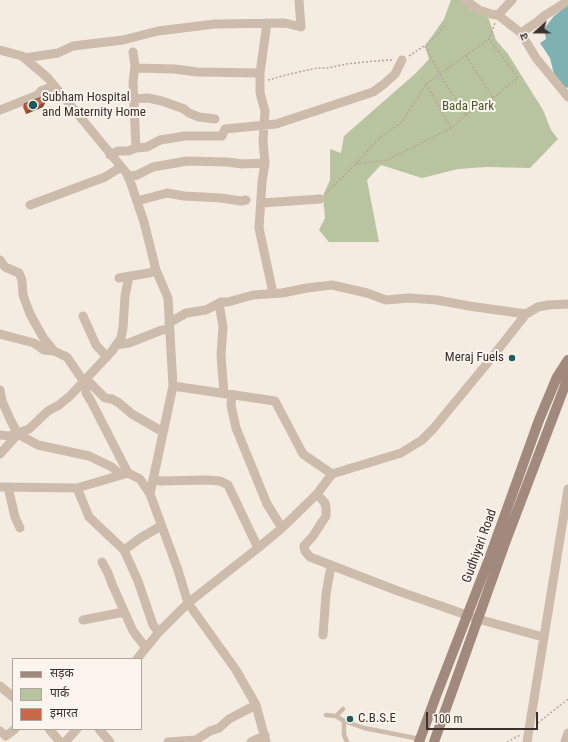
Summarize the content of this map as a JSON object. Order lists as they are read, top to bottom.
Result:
{
  "streets": {
    "street": ["Gudhiyari Road"]
  },
  "parks": ["Bada Park"],
  "places": ["Subham Hospital and Maternity Home", "Meraj Fuels", "C.B.S.E"],
  "legend": ["सड़क", "पार्क", "इमारत"],
  "scale_bar": "100 m",
  "north": "left"
}
